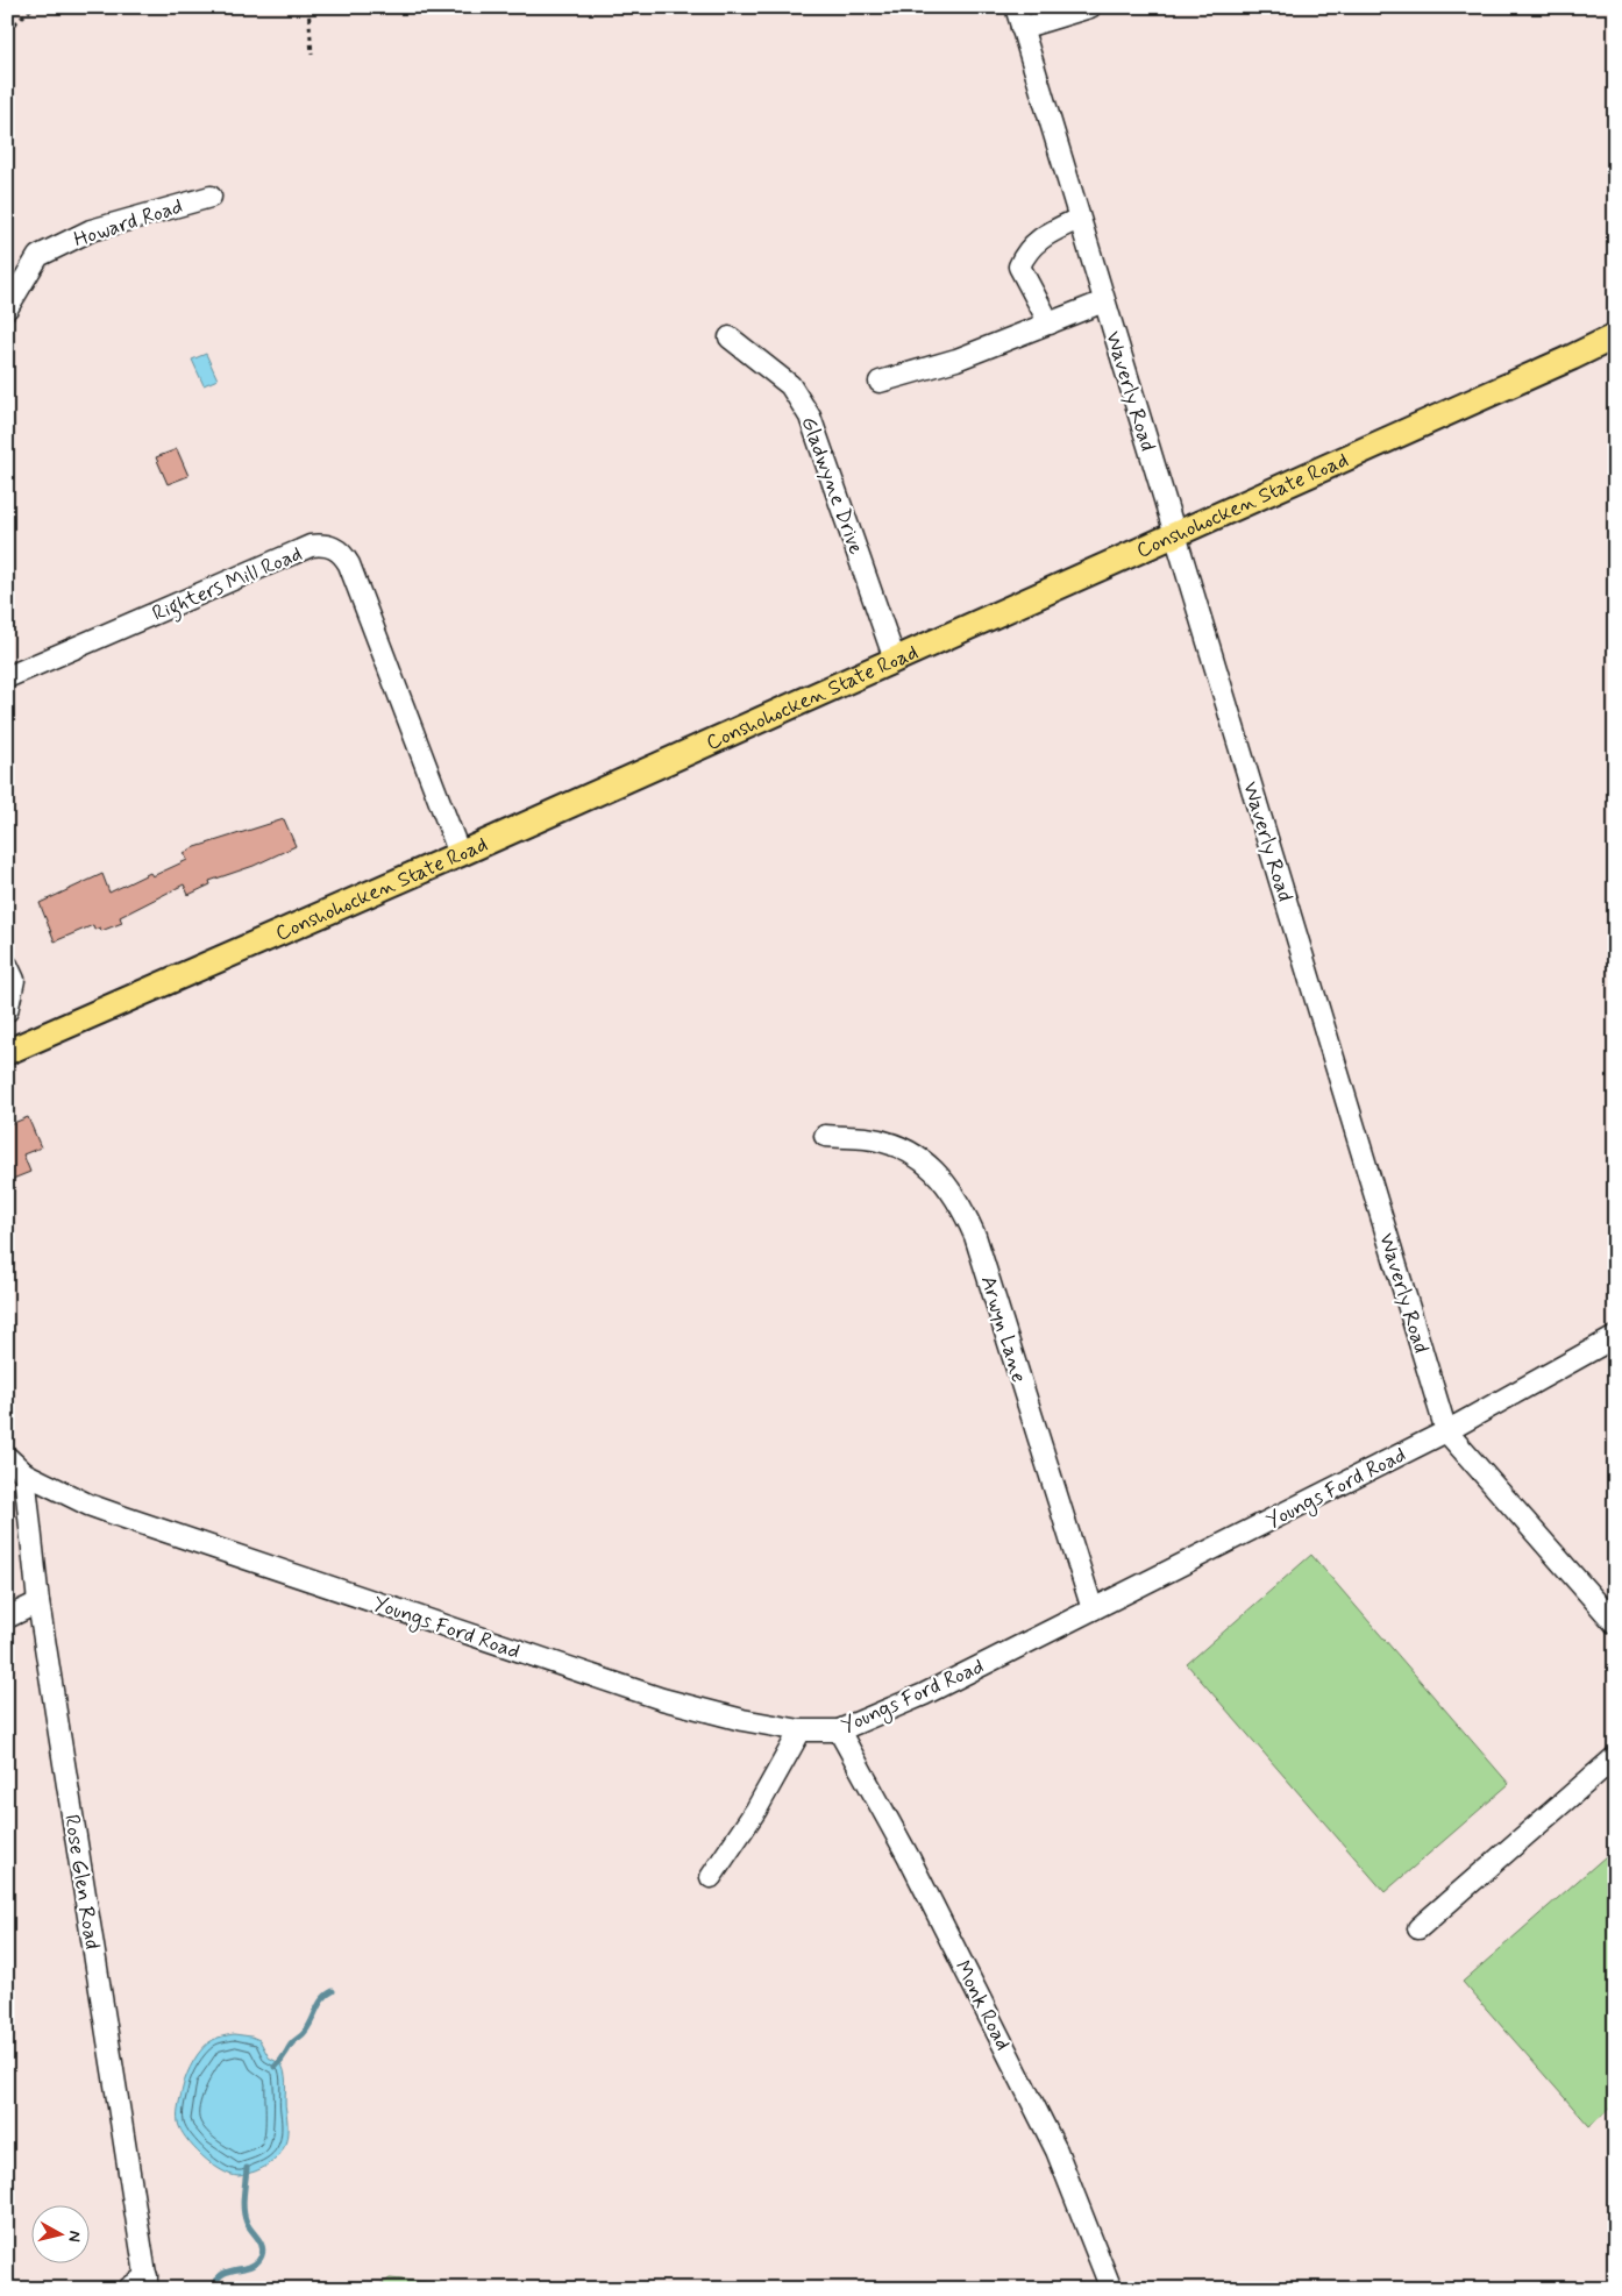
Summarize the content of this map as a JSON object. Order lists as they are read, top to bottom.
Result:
{
  "streets": {
    "main road": ["Conshohocken State Road"],
    "street": [
      "Howard Road",
      "Waverly Road",
      "Gladwyne Drive",
      "Righters Mill Road",
      "Arwyn Lane",
      "Youngs Ford Road",
      "Rose Glen Road",
      "Monk Road"
    ]
  },
  "crossings": [
    ["Waverly Road", "Conshohocken State Road"],
    ["Waverly Road", "Youngs Ford Road"],
    ["Gladwyne Drive", "Conshohocken State Road"],
    ["Conshohocken State Road", "Righters Mill Road"],
    ["Arwyn Lane", "Youngs Ford Road"],
    ["Youngs Ford Road", "Rose Glen Road"],
    ["Youngs Ford Road", "Monk Road"]
  ],
  "north": "right"
}
